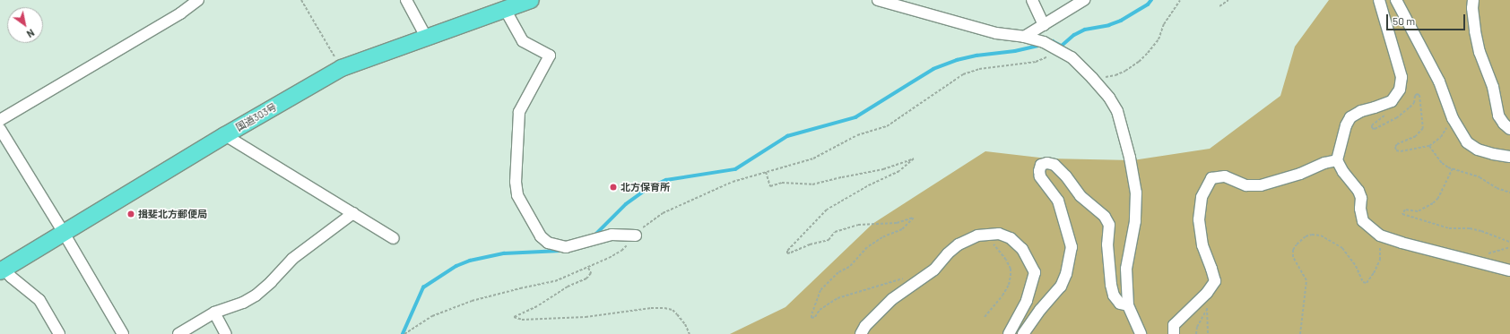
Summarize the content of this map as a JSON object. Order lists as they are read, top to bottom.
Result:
{
  "streets": {
    "highway": ["国道303号"]
  },
  "places": ["北方保育所", "揖斐北方郵便局"],
  "scale_bar": "50 m",
  "north": "bottom right"
}
